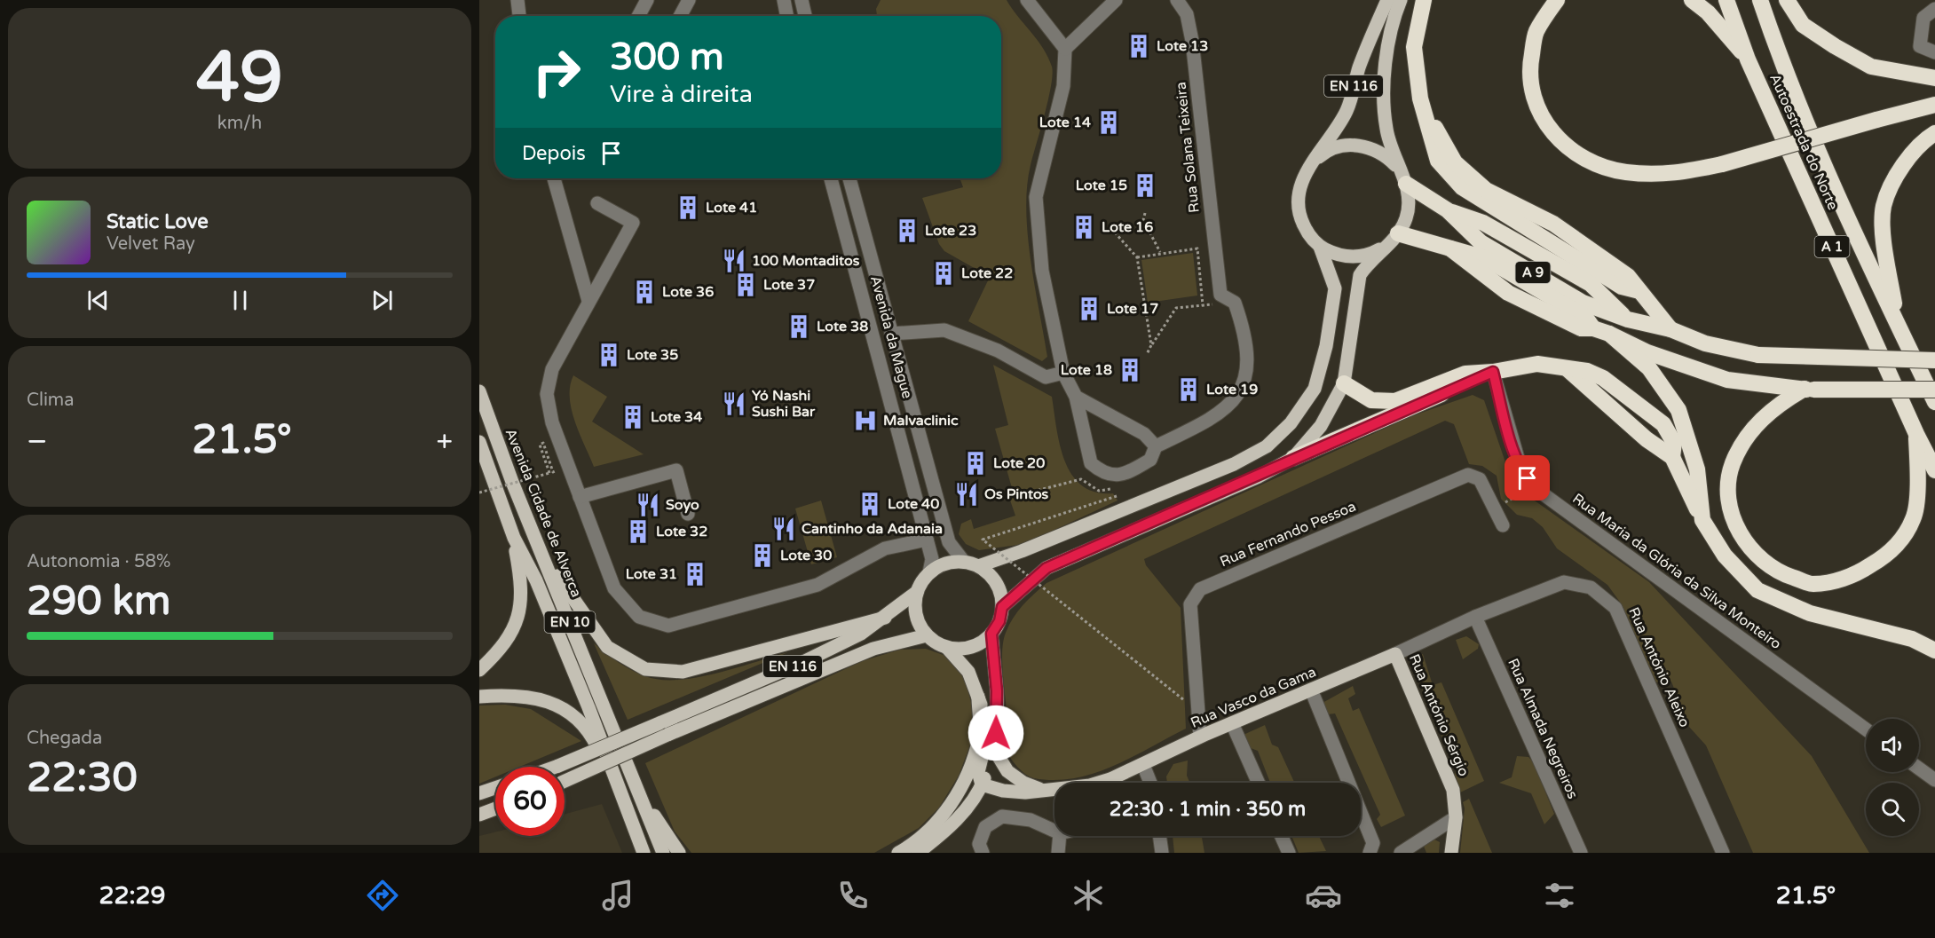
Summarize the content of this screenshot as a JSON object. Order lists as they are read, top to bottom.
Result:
{
  "streets": {
    "highway": ["Autoestrada do Norte", "A 1", "A 9"],
    "main road": [
      "EN 116",
      "Avenida Cidade de Alverca",
      "EN 10",
      "Rua Vasco da Gama",
      "Rua António Sérgio"
    ],
    "street": [
      "Rua Solana Teixeira",
      "Avenida da Mague",
      "Rua Fernando Pessoa",
      "Rua Maria da Glória da Silva Monteiro",
      "Rua António Aleixo",
      "Rua Almada Negreiros"
    ]
  },
  "crossings": [
    ["EN 116", "A 9"],
    ["EN 116", "Avenida da Mague"],
    ["Rua Fernando Pessoa", "Rua Vasco da Gama"],
    ["Rua António Aleixo", "Rua Vasco da Gama"],
    ["Rua António Aleixo", "Rua Almada Negreiros"],
    ["Rua Vasco da Gama", "Rua António Sérgio"],
    ["Rua Vasco da Gama", "Rua Almada Negreiros"]
  ],
  "places": {
    "building": [
      "Lote 13",
      "Lote 14",
      "Lote 15",
      "Lote 41",
      "Lote 16",
      "Lote 23",
      "Lote 22",
      "Lote 37",
      "Lote 36",
      "Lote 17",
      "Lote 38",
      "Lote 35",
      "Lote 18",
      "Lote 19",
      "Lote 34",
      "Lote 20",
      "Lote 40",
      "Lote 32",
      "Lote 30",
      "Lote 31"
    ],
    "restaurant": [
      "100 Montaditos",
      "Yó Nashi Sushi Bar",
      "Os Pintos",
      "Soyo",
      "Cantinho da Adanaia"
    ],
    "hospital": ["Malvaclinic"]
  },
  "page": {
    "tile": [
      ["49", "km/h"],
      "Clima",
      ["Autonomia · 58%", "290 km"],
      ["Chegada", "22:30"]
    ],
    "turn": ["300 m", "Vire à direita"],
    "then": "Depois",
    "song": ["Static Love", "Velvet Ray"],
    "heat": ["−", "21.5°", "+"],
    "limit": "60",
    "trip": "22:30 · 1 min · 350 m",
    "tabs": ["22:29", "21.5°"]
  }
}
